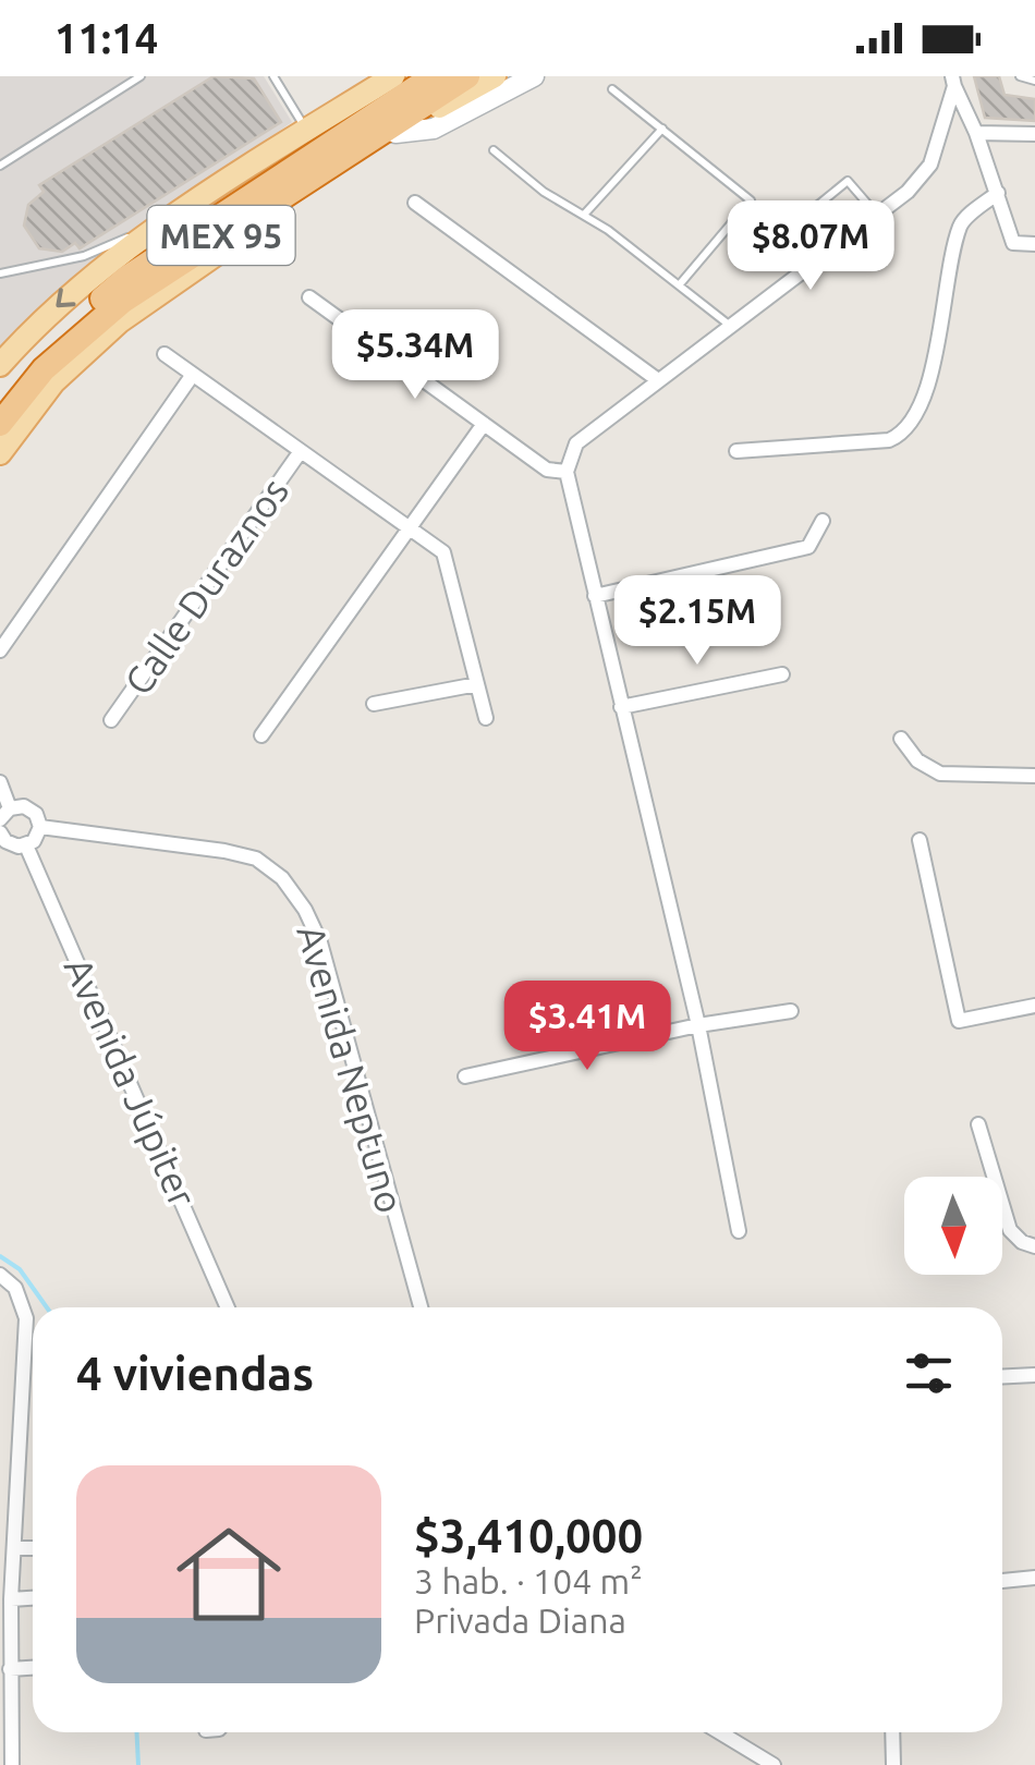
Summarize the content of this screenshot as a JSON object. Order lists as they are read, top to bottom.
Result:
{
  "streets": {
    "highway": ["MEX 95"],
    "street": ["Calle Duraznos", "Avenida Neptuno", "Avenida Júpiter"]
  },
  "north": "bottom",
  "page": {
    "status": "11:14",
    "price": [
      "$8.07M",
      "$5.34M",
      "$2.15M",
      "$3.41M"
    ],
    "heading": "4 viviendas",
    "list": [
      {
        "name": "$3,410,000",
        "note": "3 hab. · 104 m² · Privada Diana"
      }
    ]
  }
}
